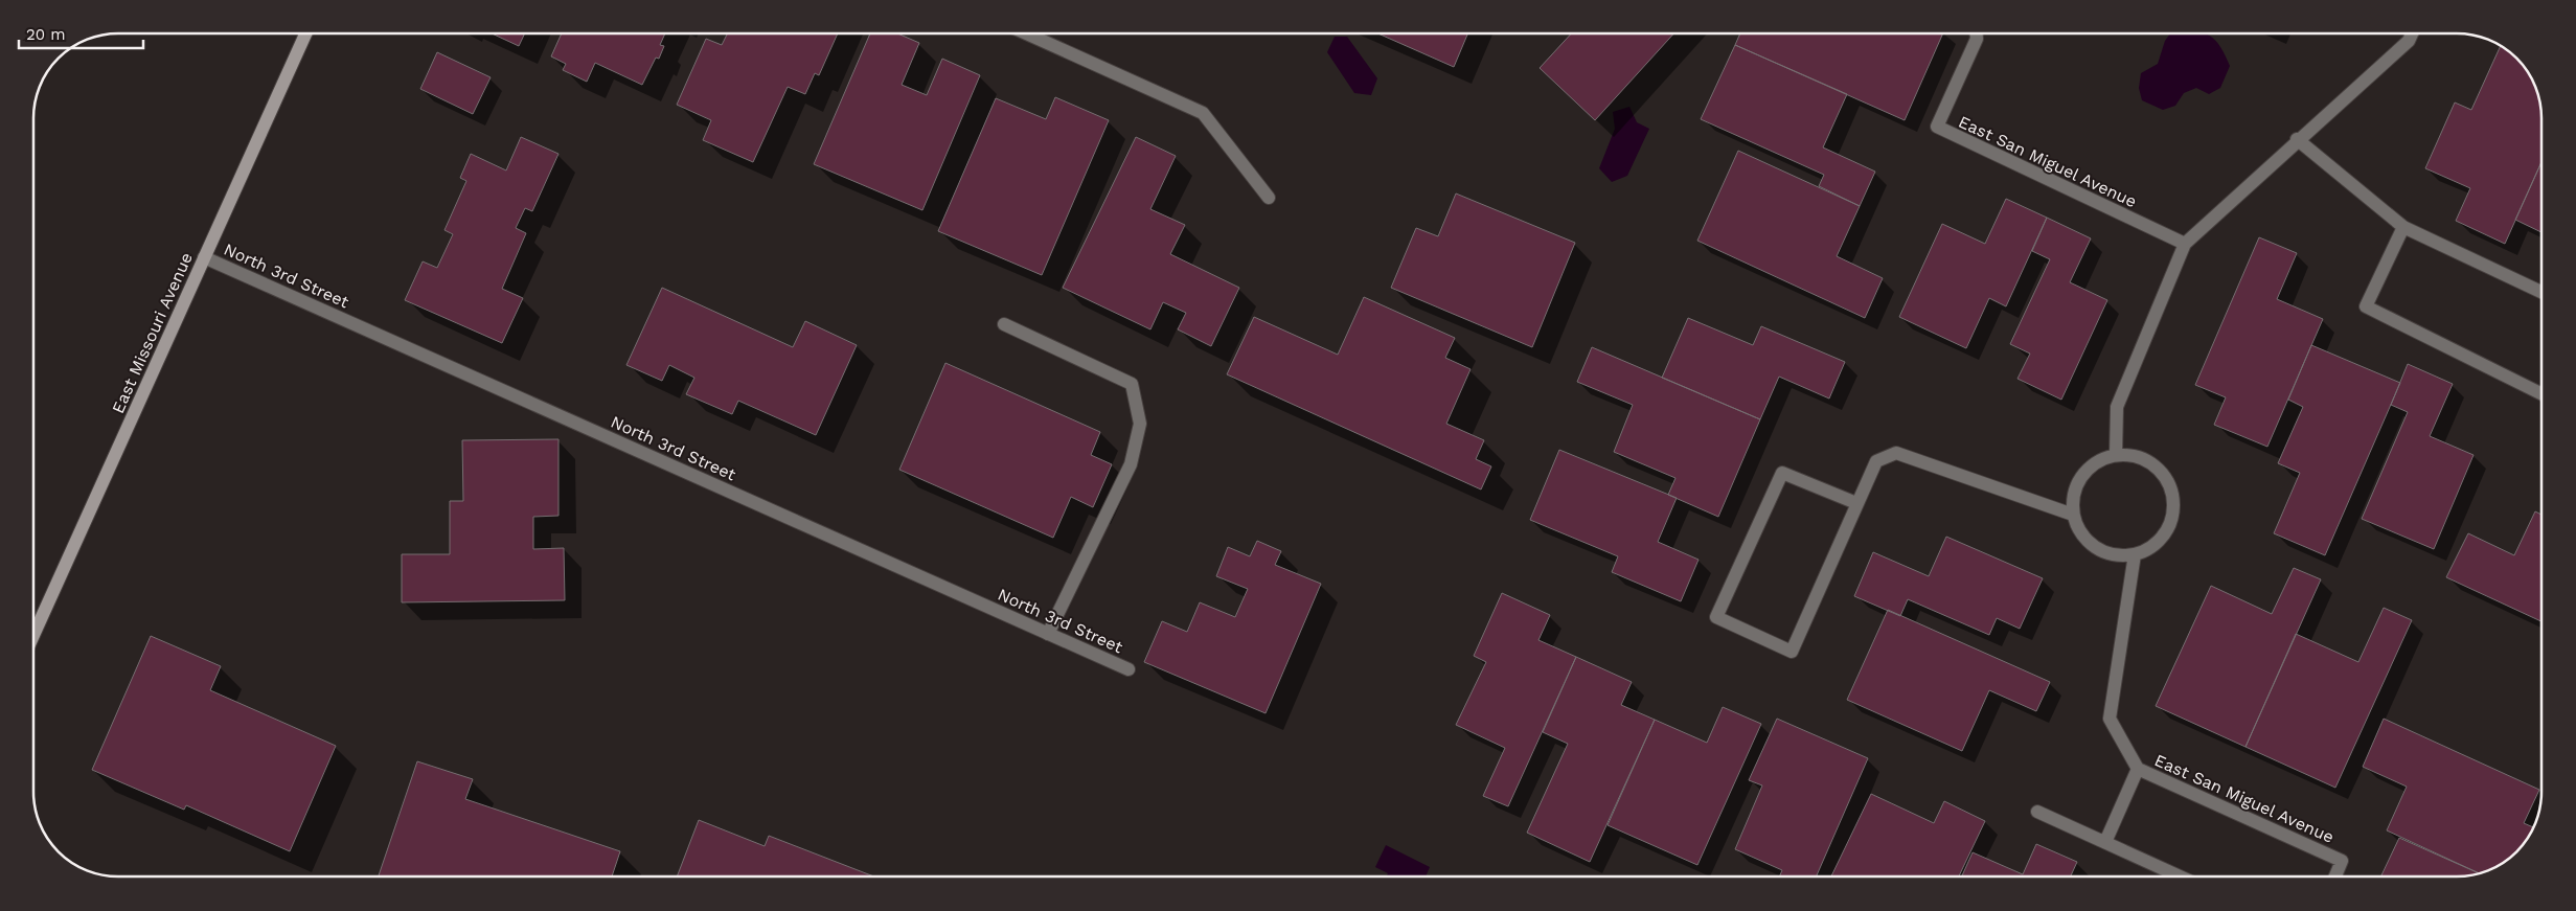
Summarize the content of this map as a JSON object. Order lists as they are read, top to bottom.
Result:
{
  "streets": {
    "main road": ["East Missouri Avenue"],
    "street": ["East San Miguel Avenue", "North 3rd Street"]
  },
  "crossings": [
    ["North 3rd Street", "East Missouri Avenue"]
  ],
  "scale_bar": "20 m"
}
